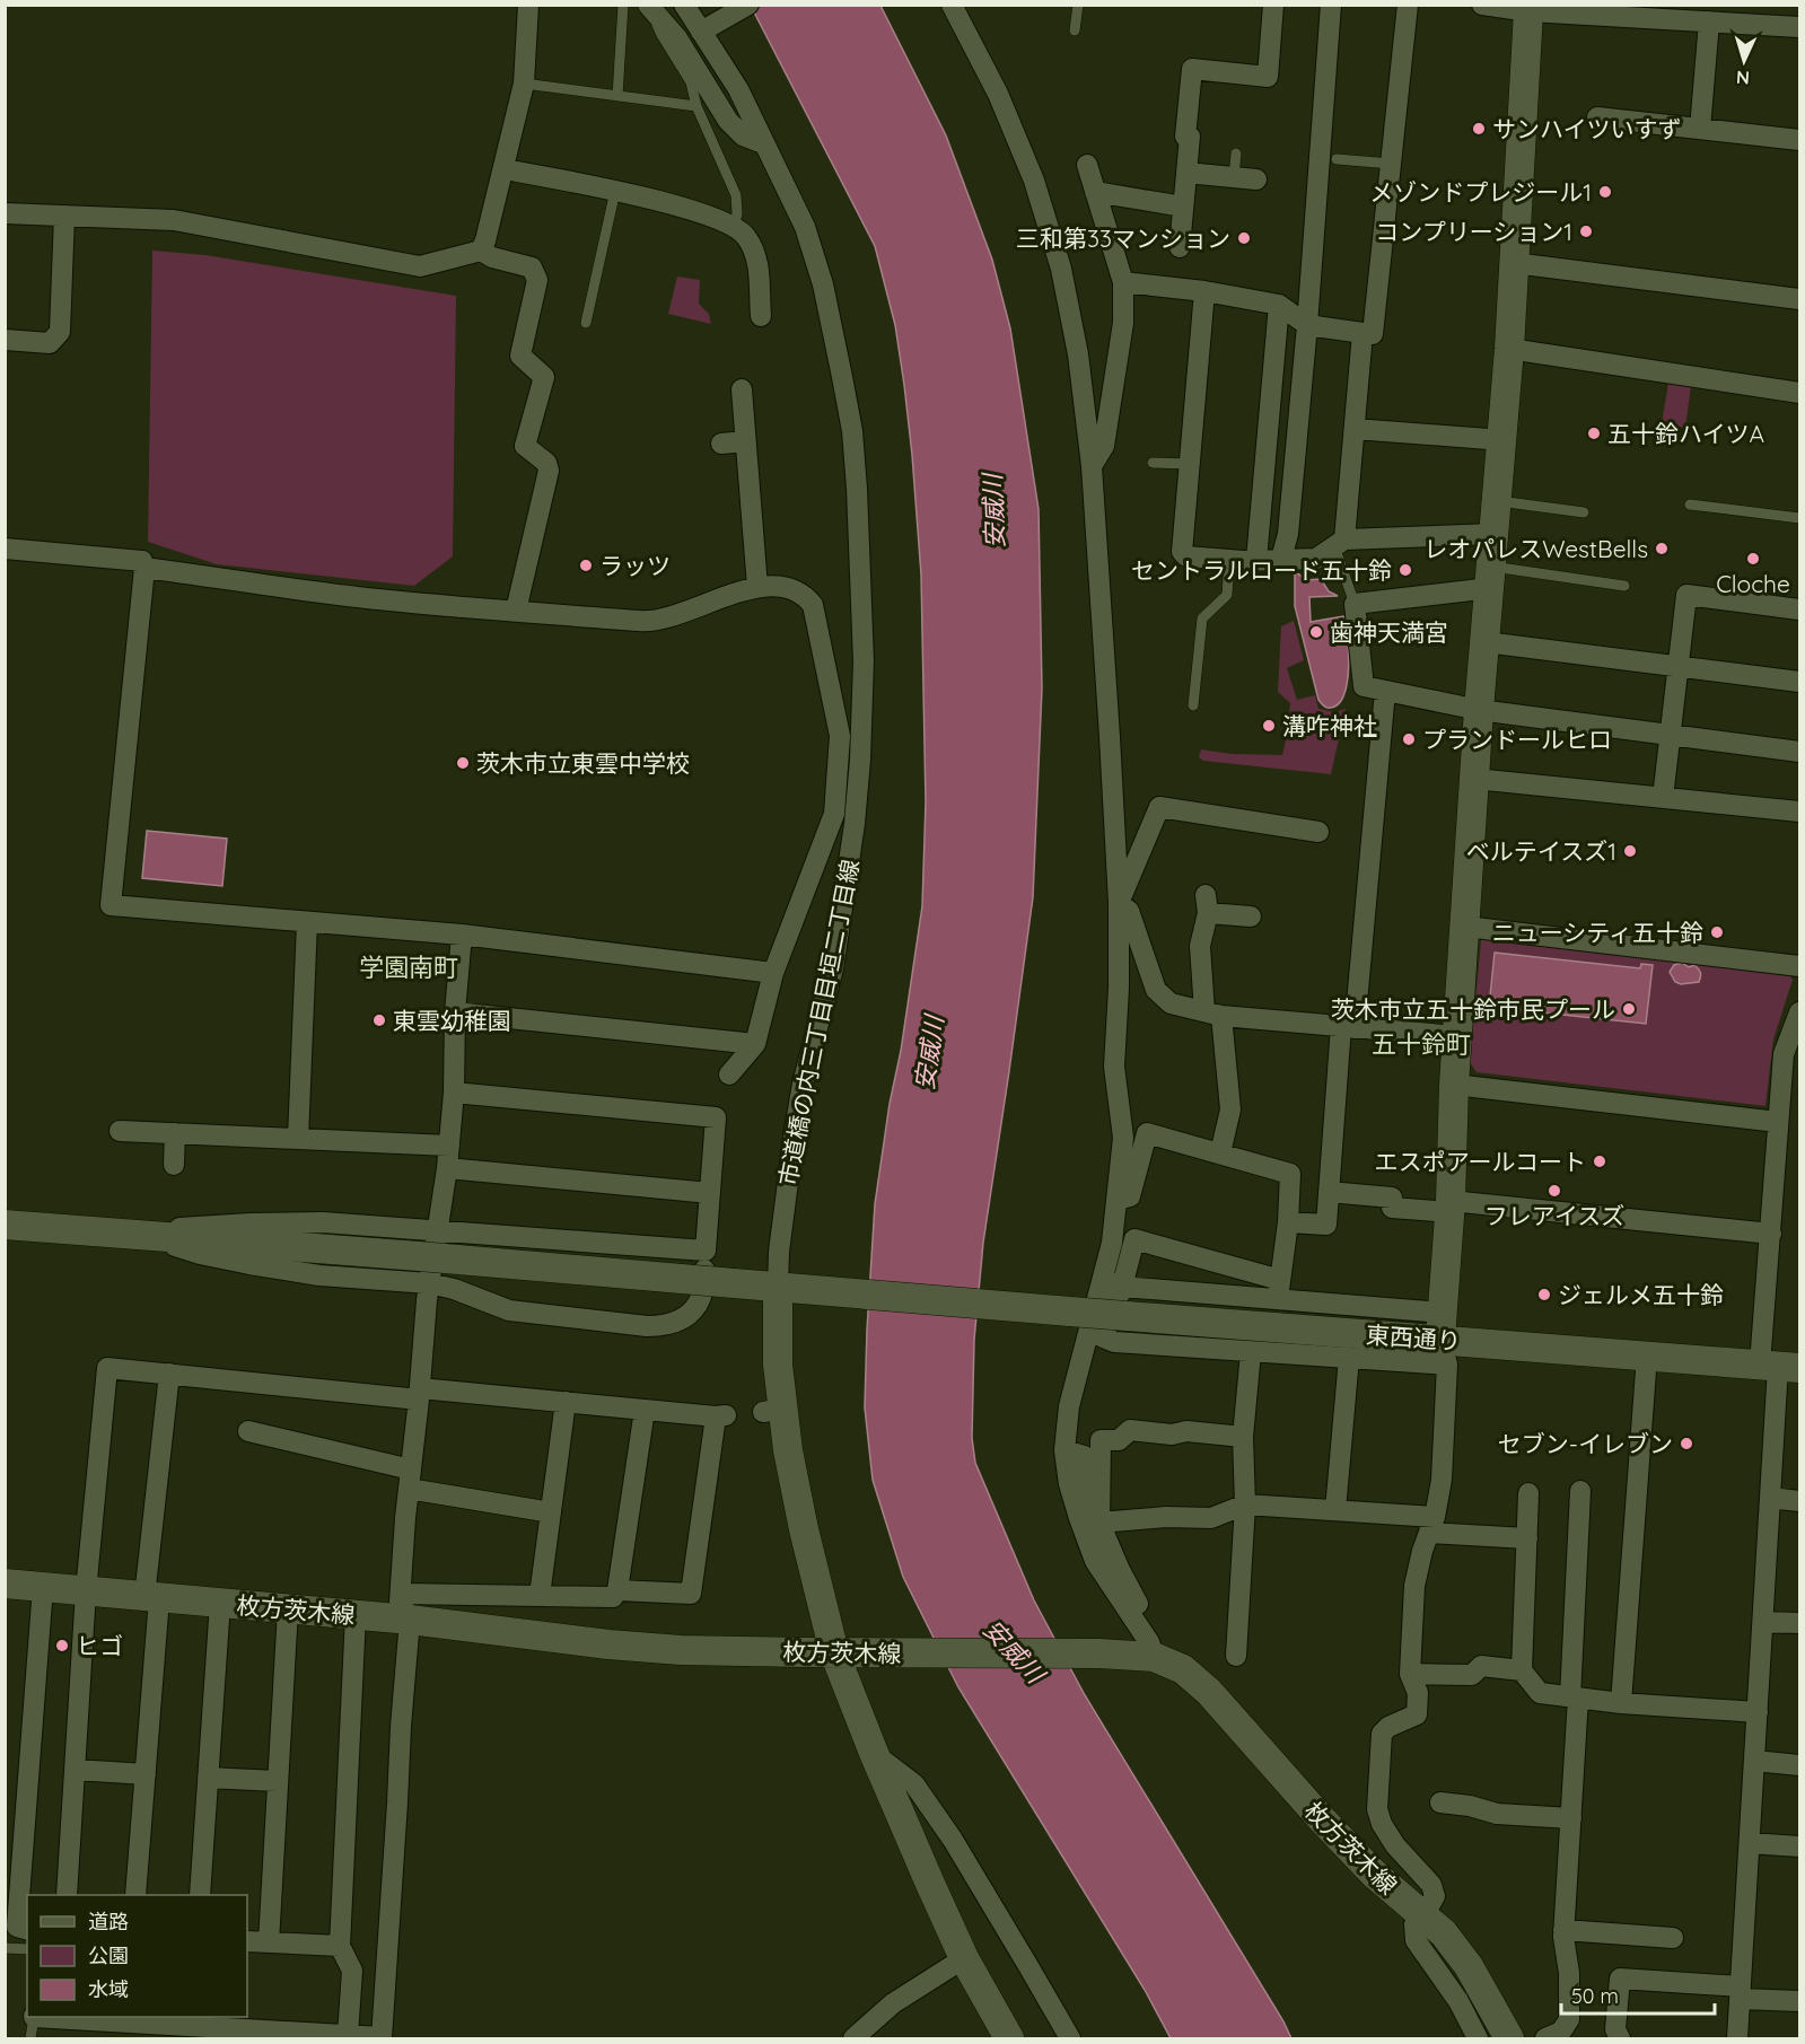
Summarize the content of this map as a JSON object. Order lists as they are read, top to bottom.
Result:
{
  "streets": {
    "street": ["市道橋の内三丁目目垣二丁目線", "東西通り", "枚方茨木線"]
  },
  "crossings": [
    ["市道橋の内三丁目目垣二丁目線", "東西通り"],
    ["市道橋の内三丁目目垣二丁目線", "枚方茨木線"]
  ],
  "districts": ["学園南町", "五十鈴町"],
  "water": ["安威川"],
  "places": [
    "サンハイツいすず",
    "メゾンドプレジール1",
    "コンプリーション1",
    "三和第33マンション",
    "五十鈴ハイツA",
    "レオパレスWestBells",
    "Cloche",
    "ラッツ",
    "セントラルロード五十鈴",
    "歯神天満宮",
    "溝咋神社",
    "プランドールヒロ",
    "茨木市立東雲中学校",
    "ベルテイスズ1",
    "ニューシティ五十鈴",
    "茨木市立五十鈴市民プール",
    "東雲幼稚園",
    "エスポアールコート",
    "フレアイスズ",
    "ジェルメ五十鈴",
    "セブン-イレブン",
    "ヒゴ"
  ],
  "legend": ["道路", "公園", "水域"],
  "scale_bar": "50 m",
  "north": "bottom"
}
